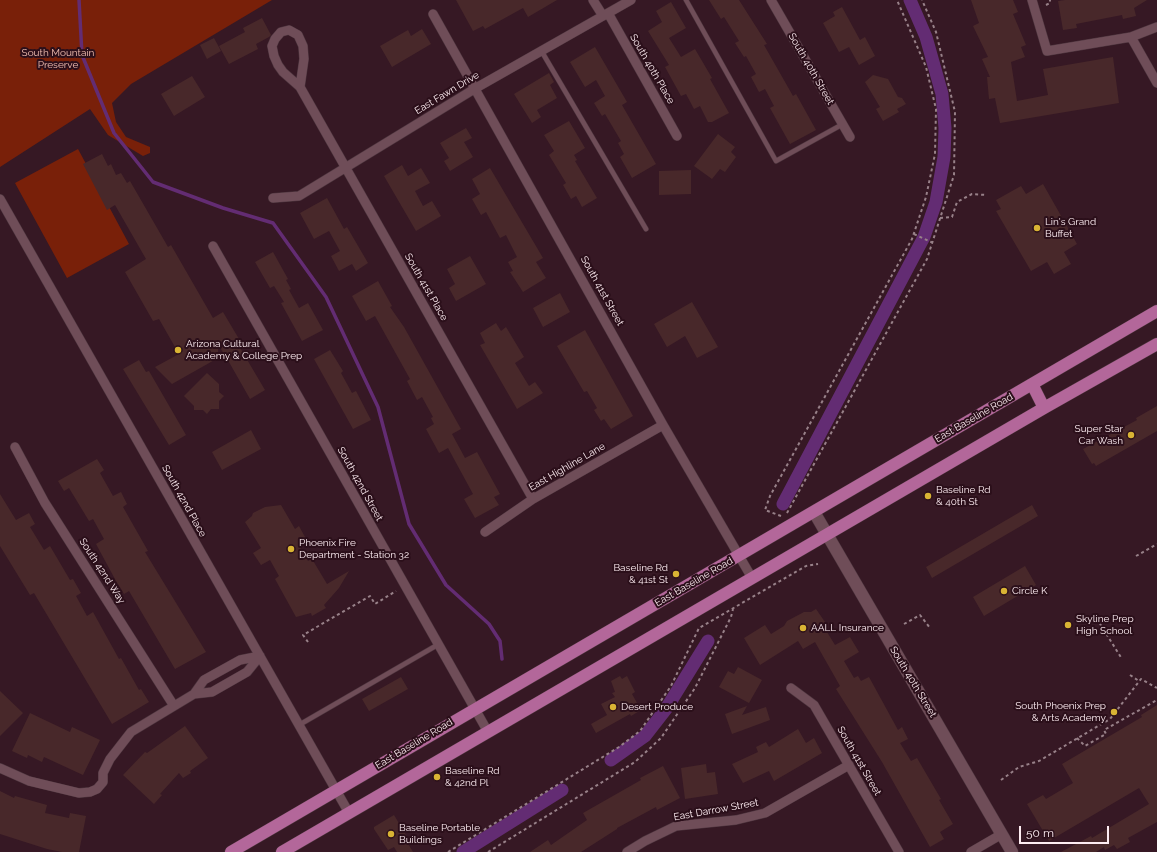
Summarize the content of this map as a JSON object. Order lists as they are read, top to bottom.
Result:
{
  "streets": {
    "main road": ["South 40th Street", "East Baseline Road"],
    "street": [
      "South 40th Place",
      "East Fawn Drive",
      "South 41st Place",
      "South 41st Street",
      "East Highline Lane",
      "South 42nd Street",
      "South 42nd Place",
      "South 42nd Way",
      "East Darrow Street"
    ]
  },
  "crossings": [
    ["South 40th Place", "East Fawn Drive"],
    ["South 40th Street", "East Baseline Road"],
    ["East Fawn Drive", "South 41st Place"],
    ["East Fawn Drive", "South 41st Street"],
    ["South 41st Place", "East Highline Lane"],
    ["South 41st Street", "East Baseline Road"],
    ["South 41st Street", "East Highline Lane"],
    ["South 41st Street", "East Darrow Street"],
    ["East Baseline Road", "South 42nd Street"],
    ["East Baseline Road", "South 42nd Place"]
  ],
  "parks": ["South Mountain Preserve"],
  "places": [
    "Lin's Grand Buffet",
    "Arizona Cultural Academy & College Prep",
    "Super Star Car Wash",
    "Baseline Rd & 40th St",
    "Phoenix Fire Department - Station 32",
    "Baseline Rd & 41st St",
    "Circle K",
    "Skyline Prep High School",
    "AALL Insurance",
    "Desert Produce",
    "South Phoenix Prep & Arts Academy",
    "Baseline Rd & 42nd Pl",
    "Baseline Portable Buildings"
  ],
  "scale_bar": "50 m"
}
